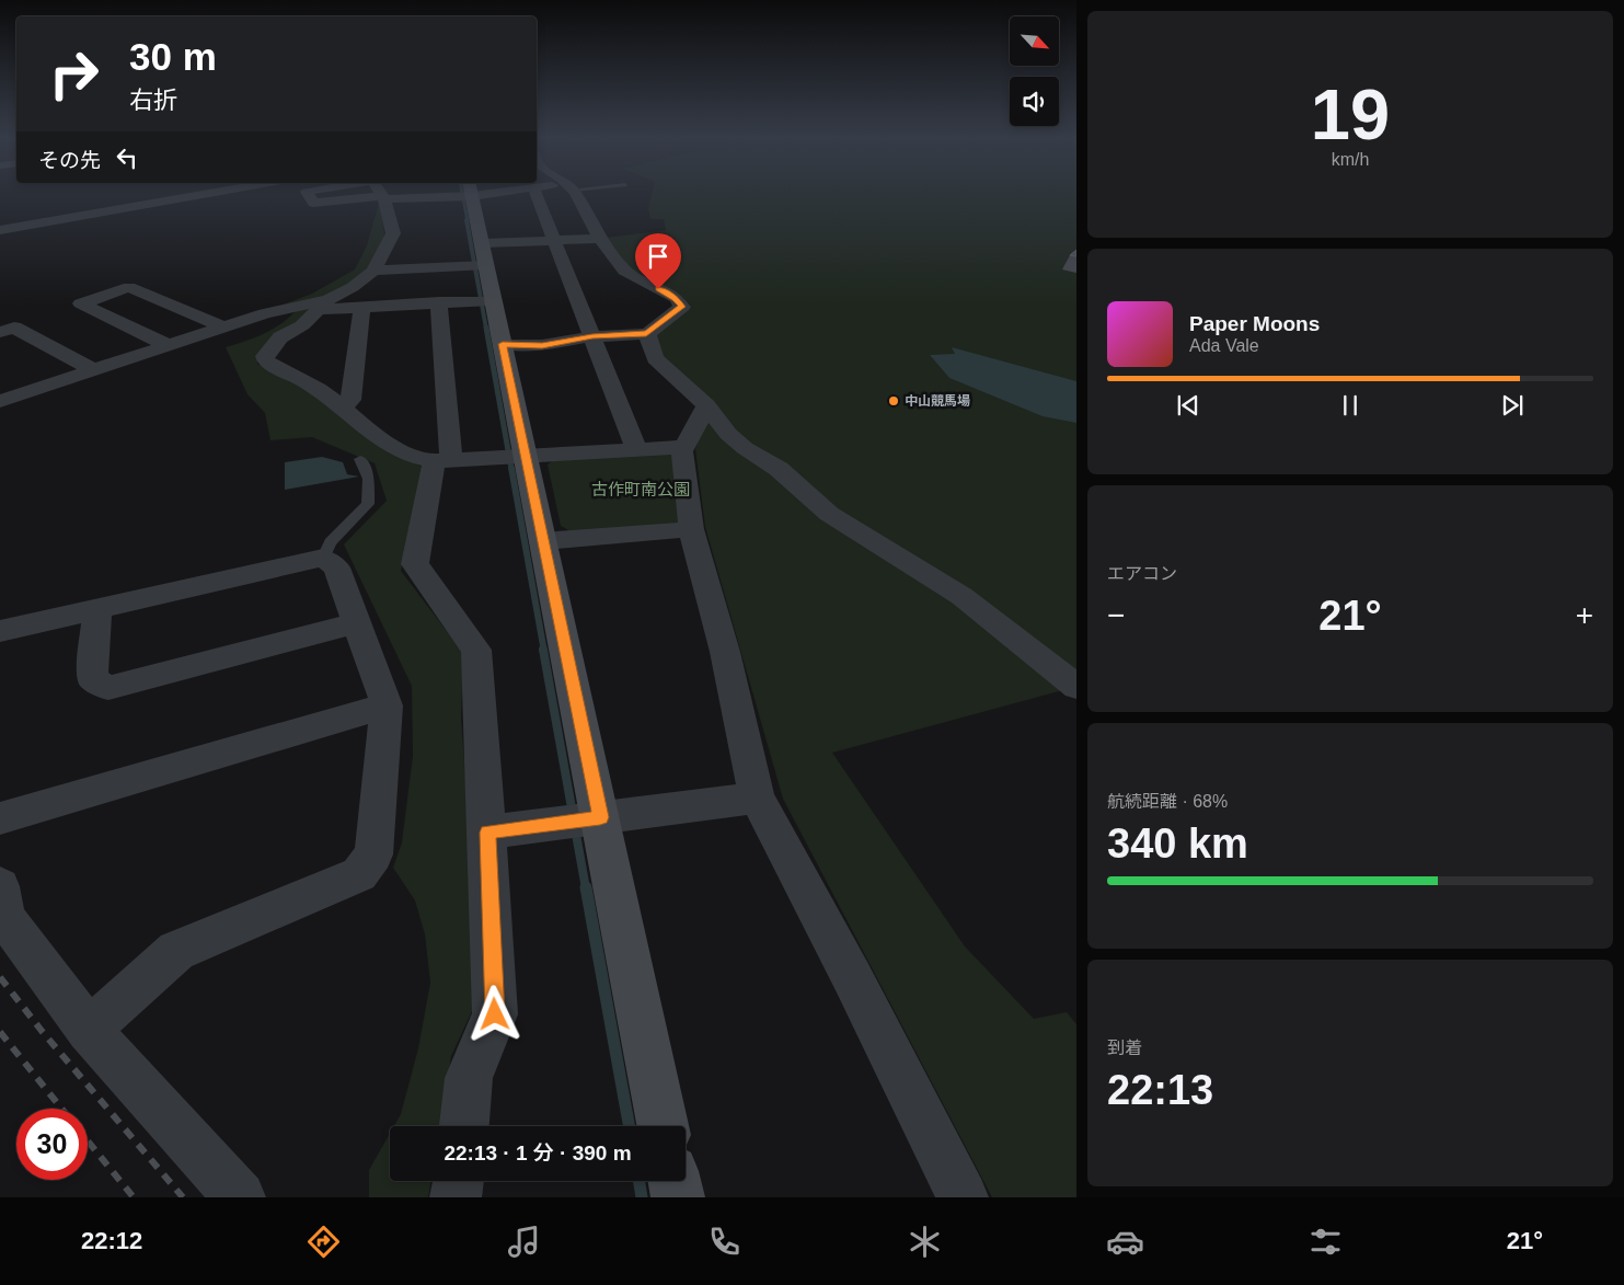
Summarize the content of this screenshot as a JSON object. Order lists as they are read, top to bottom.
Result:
{
  "parks": ["古作町南公園"],
  "places": ["中山競馬場"],
  "north": "bottom right",
  "page": {
    "tile": [
      ["19", "km/h"],
      "エアコン",
      ["航続距離 · 68%", "340 km"],
      ["到着", "22:13"]
    ],
    "turn": ["30 m", "右折"],
    "then": "その先",
    "song": ["Paper Moons", "Ada Vale"],
    "heat": ["−", "21°", "+"],
    "limit": "30",
    "trip": "22:13 · 1 分 · 390 m",
    "tabs": ["22:12", "21°"]
  }
}
